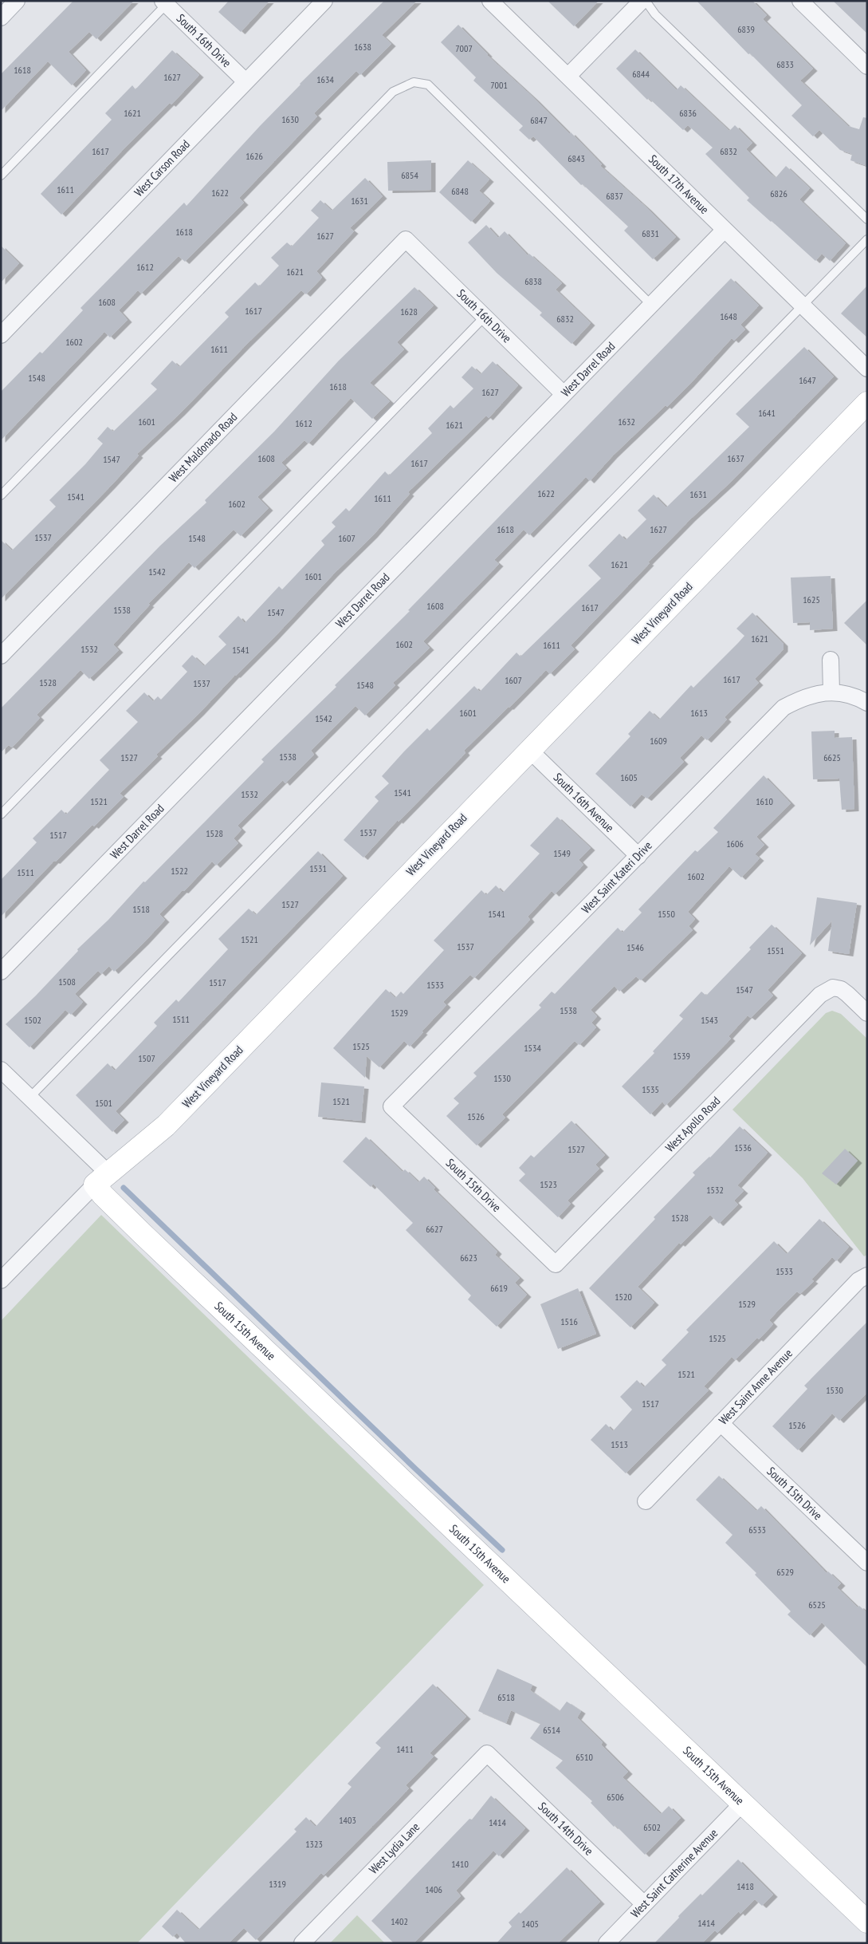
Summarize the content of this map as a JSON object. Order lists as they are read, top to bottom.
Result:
{
  "streets": {
    "street": [
      "South 16th Drive",
      "West Carson Road",
      "South 17th Avenue",
      "West Darrel Road",
      "West Maldonado Road",
      "West Vineyard Road",
      "South 16th Avenue",
      "West Saint Kateri Drive",
      "West Apollo Road",
      "South 15th Drive",
      "South 15th Avenue",
      "West Saint Anne Avenue",
      "South 14th Drive",
      "West Lydia Lane",
      "West Saint Catherine Avenue"
    ]
  },
  "crossings": [
    ["South 16th Drive", "West Carson Road"],
    ["South 16th Drive", "West Darrel Road"],
    ["South 16th Drive", "West Maldonado Road"],
    ["South 17th Avenue", "West Darrel Road"],
    ["West Vineyard Road", "South 16th Avenue"],
    ["West Vineyard Road", "South 15th Avenue"],
    ["South 16th Avenue", "West Saint Kateri Drive"],
    ["West Saint Kateri Drive", "South 15th Drive"],
    ["West Apollo Road", "South 15th Drive"],
    ["South 15th Drive", "West Saint Anne Avenue"],
    ["South 15th Avenue", "West Saint Catherine Avenue"],
    ["South 14th Drive", "West Lydia Lane"],
    ["South 14th Drive", "West Saint Catherine Avenue"]
  ],
  "house_numbers": [
    "6839",
    "1638",
    "7007",
    "6833",
    "1618",
    "6844",
    "1627",
    "1634",
    "7001",
    "1621",
    "6836",
    "1630",
    "6847",
    "1617",
    "6832",
    "1626",
    "6843",
    "6854",
    "1611",
    "6848",
    "1622",
    "6826",
    "6837",
    "1631",
    "1618",
    "6831",
    "1627",
    "1612",
    "1621",
    "6838",
    "1608",
    "1617",
    "1628",
    "1648",
    "6832",
    "1602",
    "1611",
    "1548",
    "1647",
    "1618",
    "1627",
    "1641",
    "1601",
    "1632",
    "1612",
    "1621",
    "1608",
    "1637",
    "1547",
    "1617",
    "1622",
    "1631",
    "1541",
    "1611",
    "1602",
    "1618",
    "1627",
    "1537",
    "1548",
    "1607",
    "1621",
    "1542",
    "1601",
    "1625",
    "1608",
    "1617",
    "1538",
    "1547",
    "1621",
    "1602",
    "1611",
    "1532",
    "1541",
    "1617",
    "1607",
    "1528",
    "1537",
    "1548",
    "1601",
    "1613",
    "1542",
    "1609",
    "1538",
    "1527",
    "6625",
    "1605",
    "1541",
    "1532",
    "1521",
    "1610",
    "1537",
    "1528",
    "1517",
    "1606",
    "1549",
    "1531",
    "1522",
    "1511",
    "1602",
    "1527",
    "1518",
    "1541",
    "1550",
    "1521",
    "1537",
    "1546",
    "1551",
    "1508",
    "1517",
    "1533",
    "1547",
    "1538",
    "1529",
    "1511",
    "1502",
    "1543",
    "1525",
    "1534",
    "1539",
    "1507",
    "1530",
    "1535",
    "1521",
    "1501",
    "1526",
    "1536",
    "1527",
    "1523",
    "1532",
    "1528",
    "6627",
    "6623",
    "1533",
    "6619",
    "1520",
    "1529",
    "1516",
    "1525",
    "1521",
    "1530",
    "1517",
    "1526",
    "1513",
    "6533",
    "6529",
    "6525",
    "6518",
    "6514",
    "1411",
    "6510",
    "6506",
    "1403",
    "1414",
    "6502",
    "1323",
    "1410",
    "1319",
    "1418",
    "1406",
    "1402",
    "1414",
    "1405"
  ]
}
